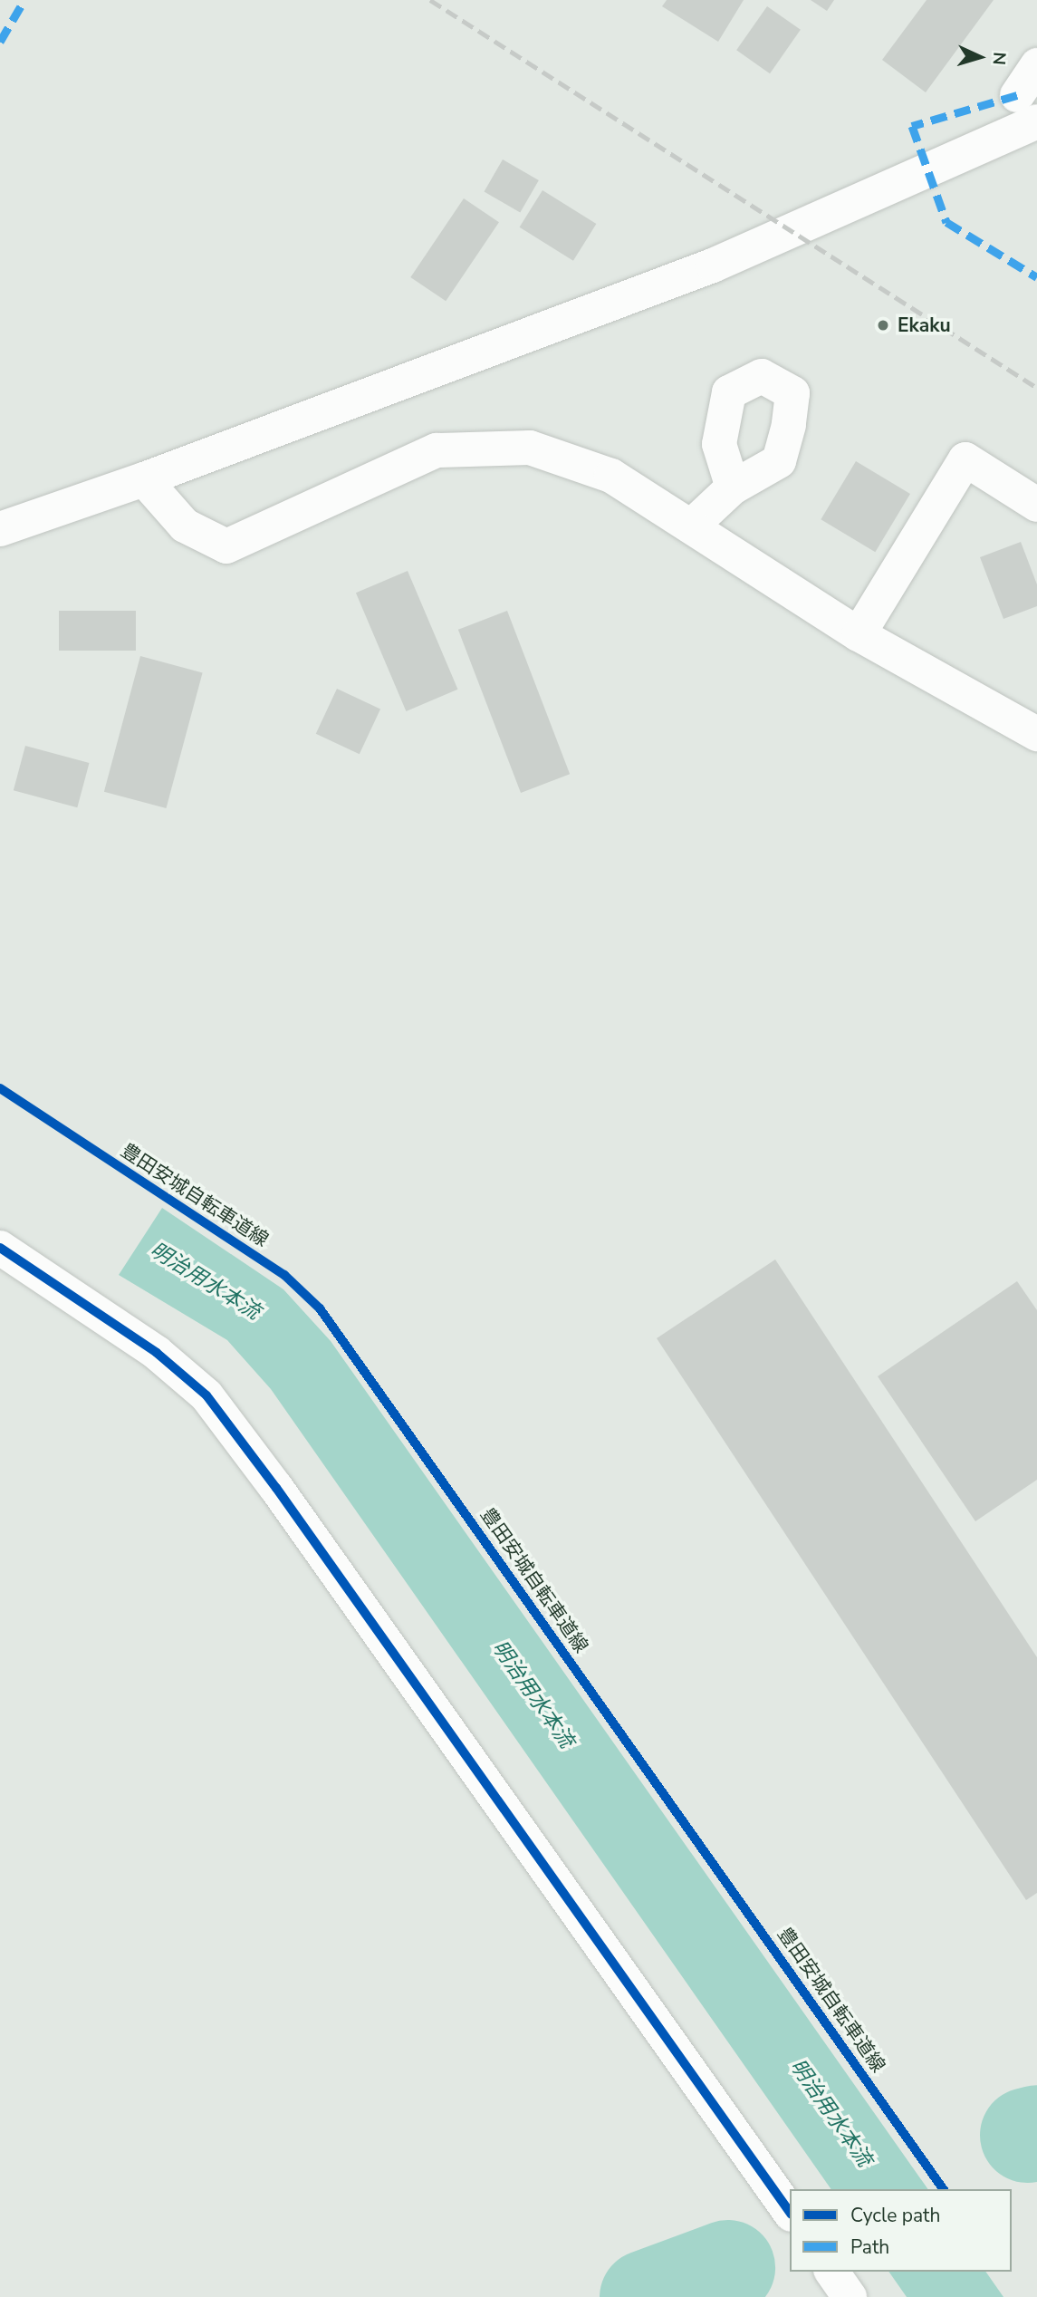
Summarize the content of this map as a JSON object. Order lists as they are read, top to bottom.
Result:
{
  "streets": {
    "cycle path": ["豊田安城自転車道線"]
  },
  "water": ["明治用水本流"],
  "places": ["Ekaku"],
  "legend": ["Cycle path", "Path"],
  "north": "right"
}
